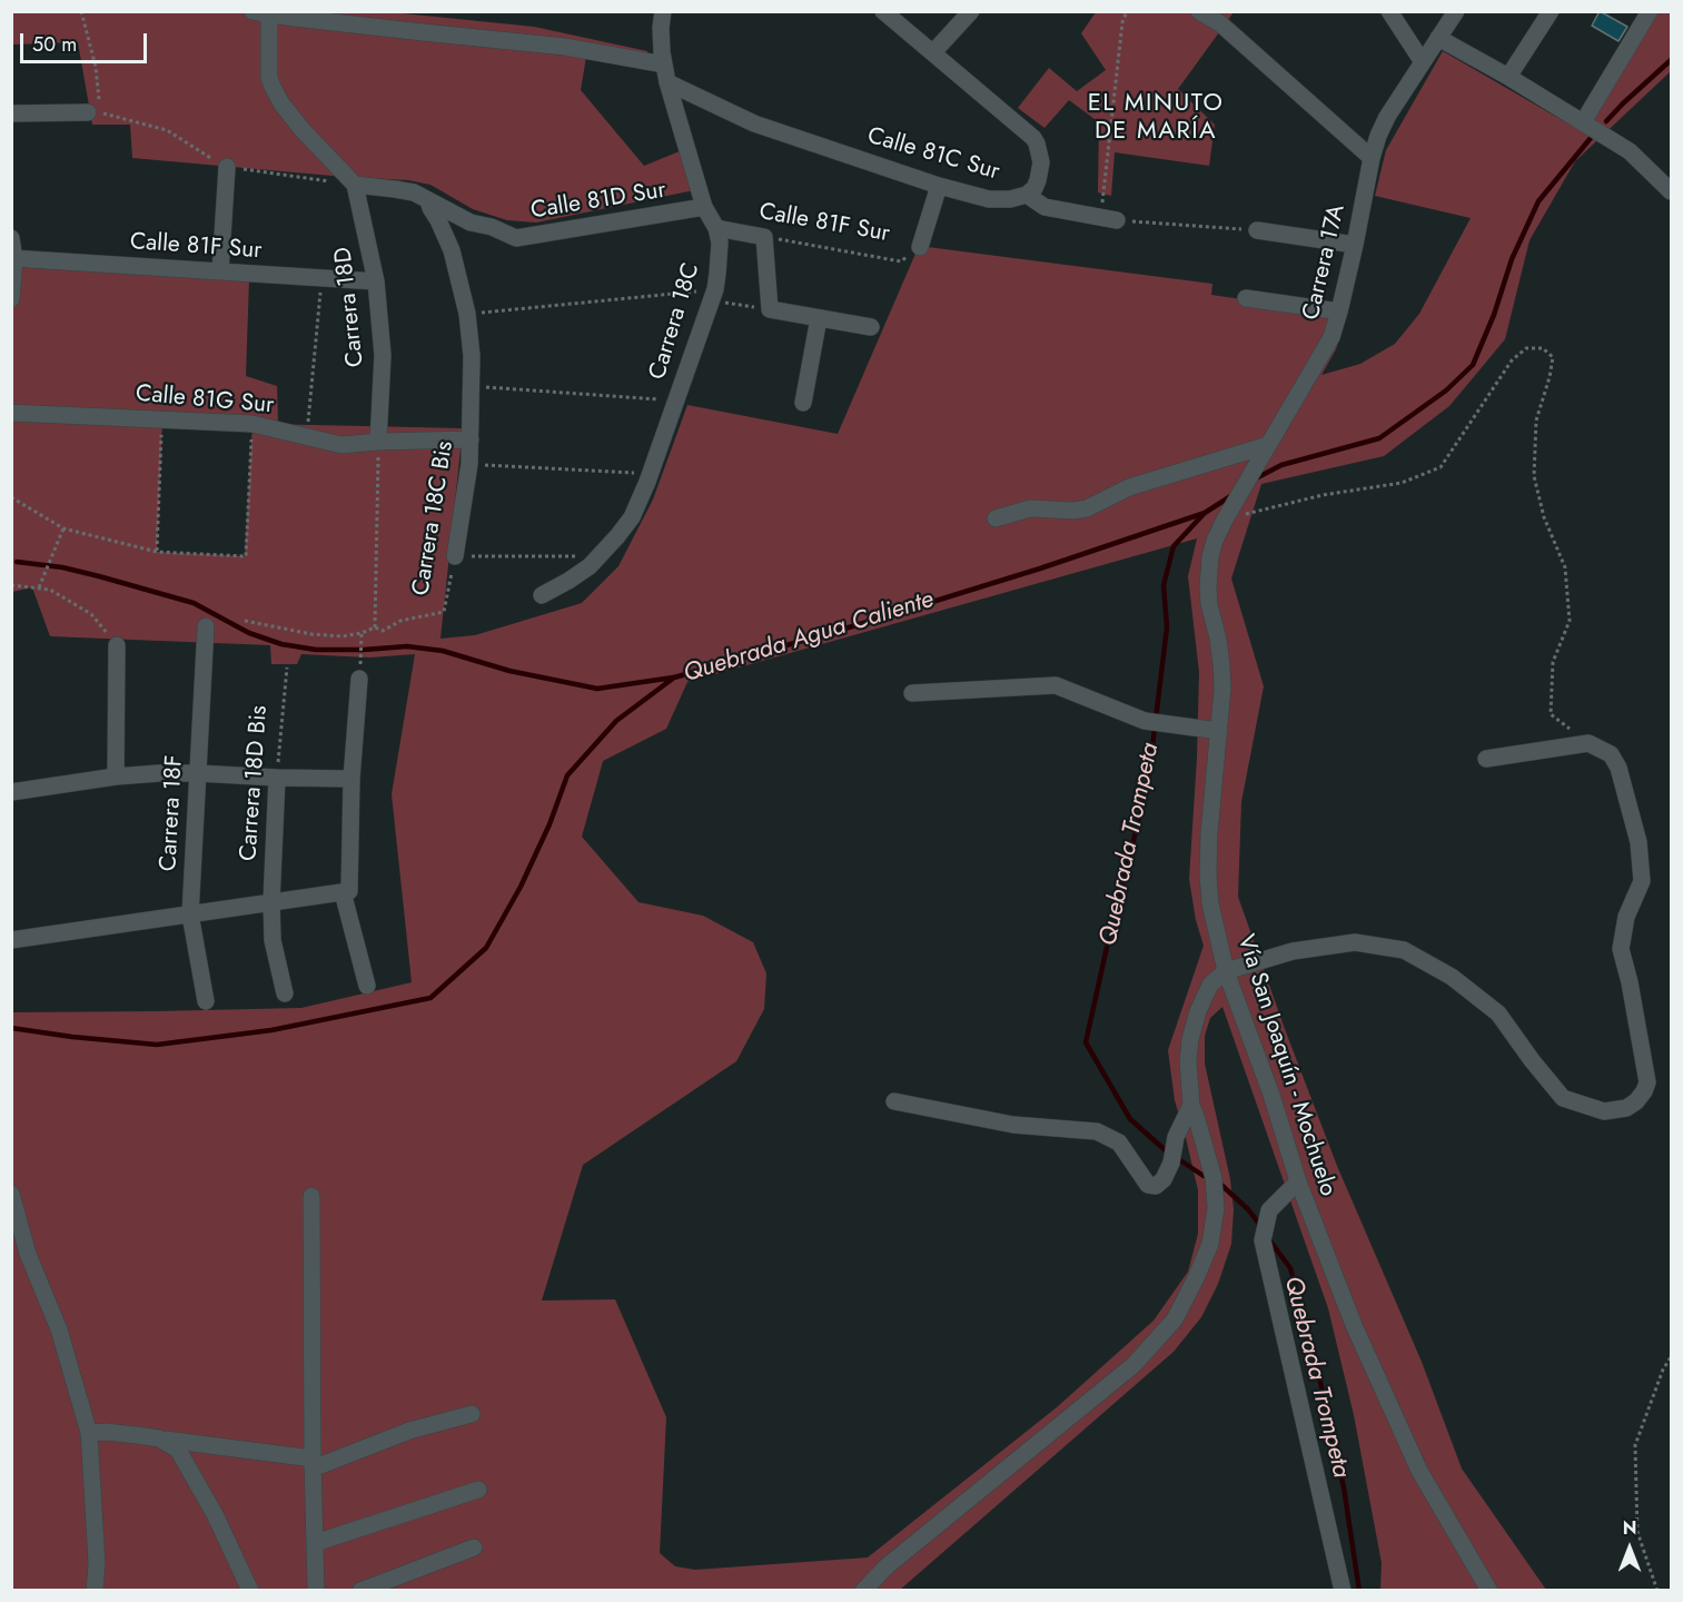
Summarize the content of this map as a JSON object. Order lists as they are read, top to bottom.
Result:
{
  "streets": {
    "street": [
      "Calle 81C Sur",
      "Calle 81D Sur",
      "Calle 81F Sur",
      "Carrera 17A",
      "Carrera 18D",
      "Carrera 18C",
      "Calle 81G Sur",
      "Carrera 18C Bis",
      "Carrera 18D Bis",
      "Carrera 18F",
      "Vía San Joaquín - Mochuelo"
    ]
  },
  "crossings": [
    ["Calle 81C Sur", "Carrera 18C"],
    ["Calle 81D Sur", "Carrera 18D"],
    ["Calle 81D Sur", "Carrera 18C"],
    ["Calle 81D Sur", "Carrera 18C Bis"],
    ["Calle 81F Sur", "Carrera 18D"],
    ["Calle 81F Sur", "Carrera 18C"],
    ["Carrera 17A", "Vía San Joaquín - Mochuelo"],
    ["Carrera 18D", "Calle 81G Sur"],
    ["Calle 81G Sur", "Carrera 18C Bis"]
  ],
  "districts": ["EL MINUTO DE MARÍA"],
  "water": ["Quebrada Agua Caliente", "Quebrada Trompeta"],
  "scale_bar": "50 m",
  "north": "top"
}
